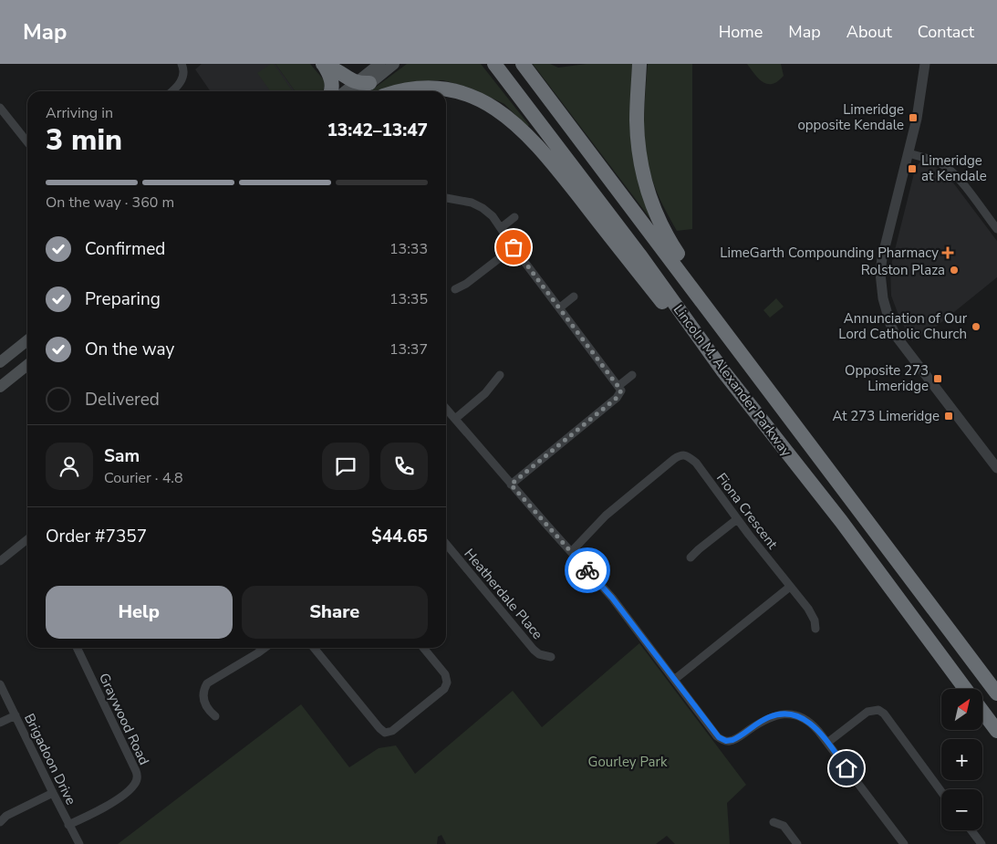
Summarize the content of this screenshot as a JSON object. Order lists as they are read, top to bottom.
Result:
{
  "streets": {
    "highway": ["Lincoln M. Alexander Parkway"],
    "street": [
      "Fiona Crescent",
      "Heatherdale Place",
      "Graywood Road",
      "Brigadoon Drive"
    ]
  },
  "crossings": [
    ["Graywood Road", "Brigadoon Drive"]
  ],
  "parks": ["Gourley Park"],
  "places": {
    "transit": [
      "Limeridge opposite Kendale",
      "Limeridge at Kendale",
      "Opposite 273 Limeridge",
      "At 273 Limeridge"
    ],
    "health": ["LimeGarth Compounding Pharmacy"],
    "other": ["Rolston Plaza", "Annunciation of Our Lord Catholic Church"]
  },
  "north": "top right",
  "page": {
    "header": "Map",
    "nav": [
      "Home",
      "Map",
      "About",
      "Contact"
    ],
    "heading": ["3 min", "Arriving in", "13:42–13:47"],
    "panel": [
      "Sam",
      "Courier · 4.8",
      "Order #7357",
      "$44.65"
    ],
    "bar": "On the way · 360 m",
    "list": [
      ["Confirmed", "13:33"],
      ["Preparing", "13:35"],
      ["On the way", "13:37"],
      "Delivered"
    ],
    "buttons": ["Help", "Share"],
    "map_buttons": ["+", "−"]
  }
}
